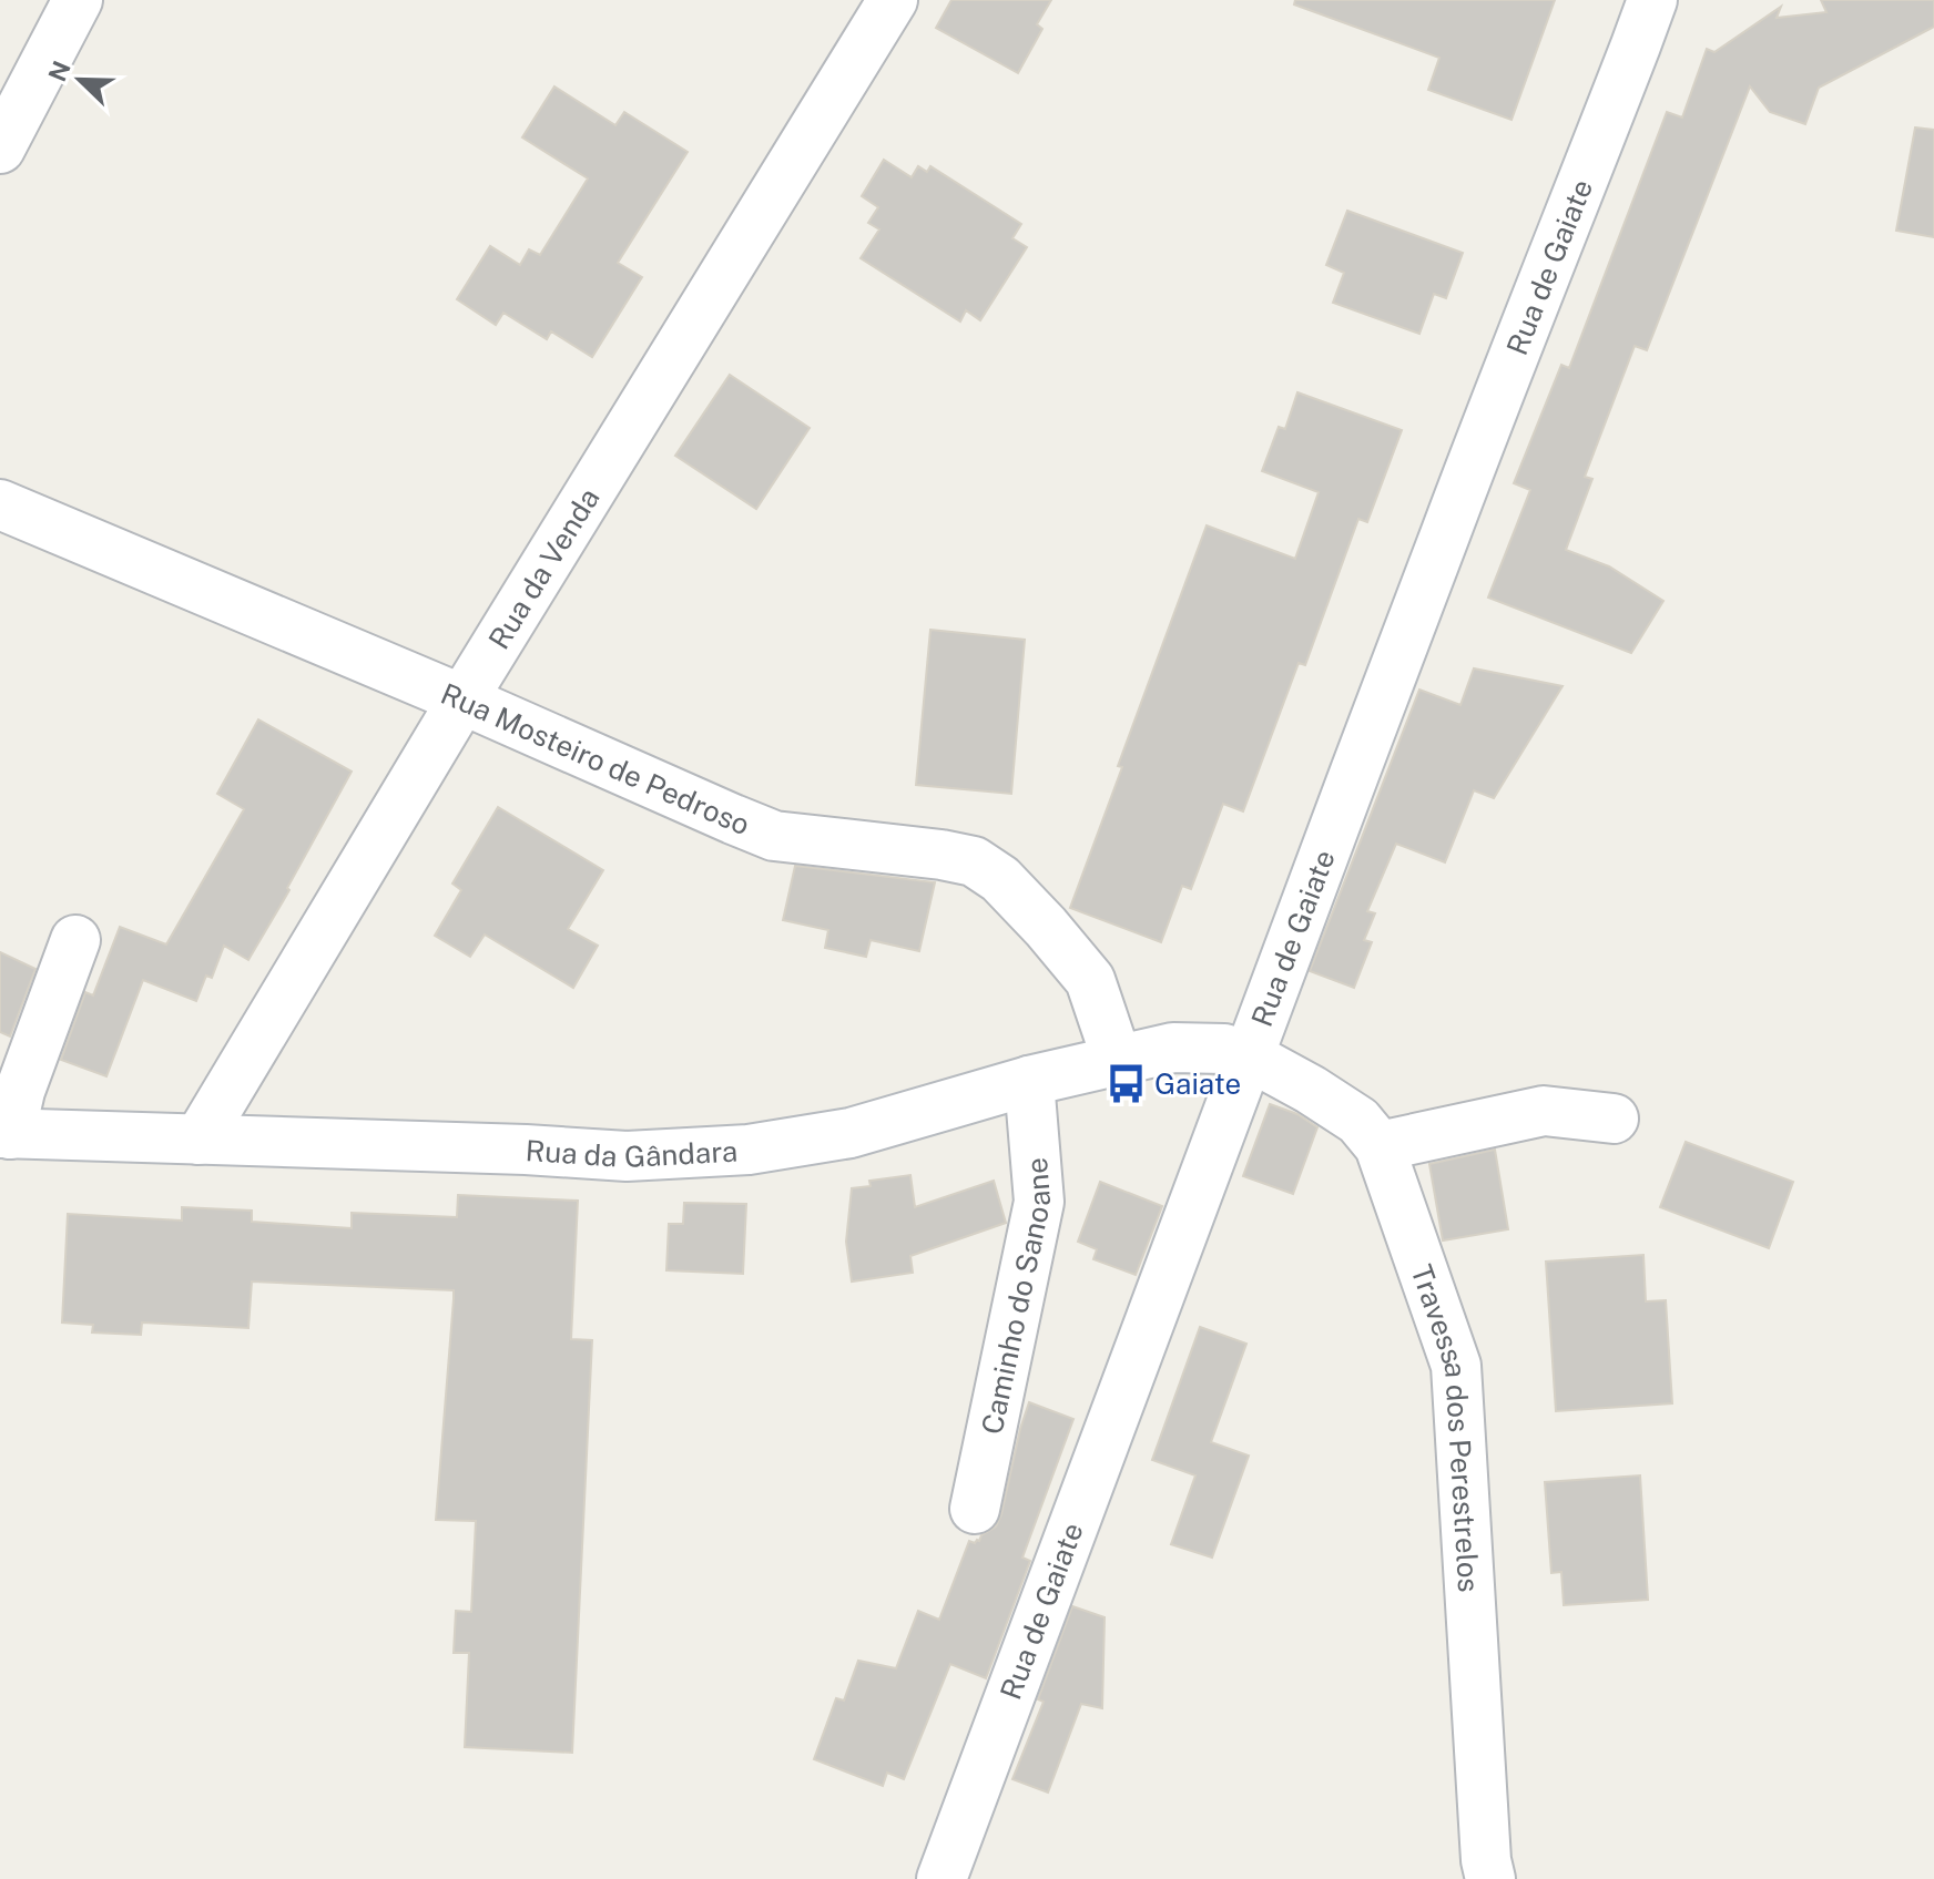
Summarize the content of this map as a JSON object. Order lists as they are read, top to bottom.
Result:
{
  "streets": {
    "street": [
      "Rua de Gaiate",
      "Rua da Venda",
      "Rua Mosteiro de Pedroso",
      "Rua da Gândara",
      "Caminho do Sanoane",
      "Travessa dos Perestrelos"
    ]
  },
  "crossings": [
    ["Rua de Gaiate", "Rua da Gândara"],
    ["Rua de Gaiate", "Travessa dos Perestrelos"],
    ["Rua da Venda", "Rua Mosteiro de Pedroso"],
    ["Rua da Venda", "Rua da Gândara"],
    ["Rua Mosteiro de Pedroso", "Rua da Gândara"],
    ["Rua da Gândara", "Caminho do Sanoane"],
    ["Rua da Gândara", "Travessa dos Perestrelos"]
  ],
  "places": {
    "bus stop": ["Gaiate"]
  },
  "north": "top left"
}
